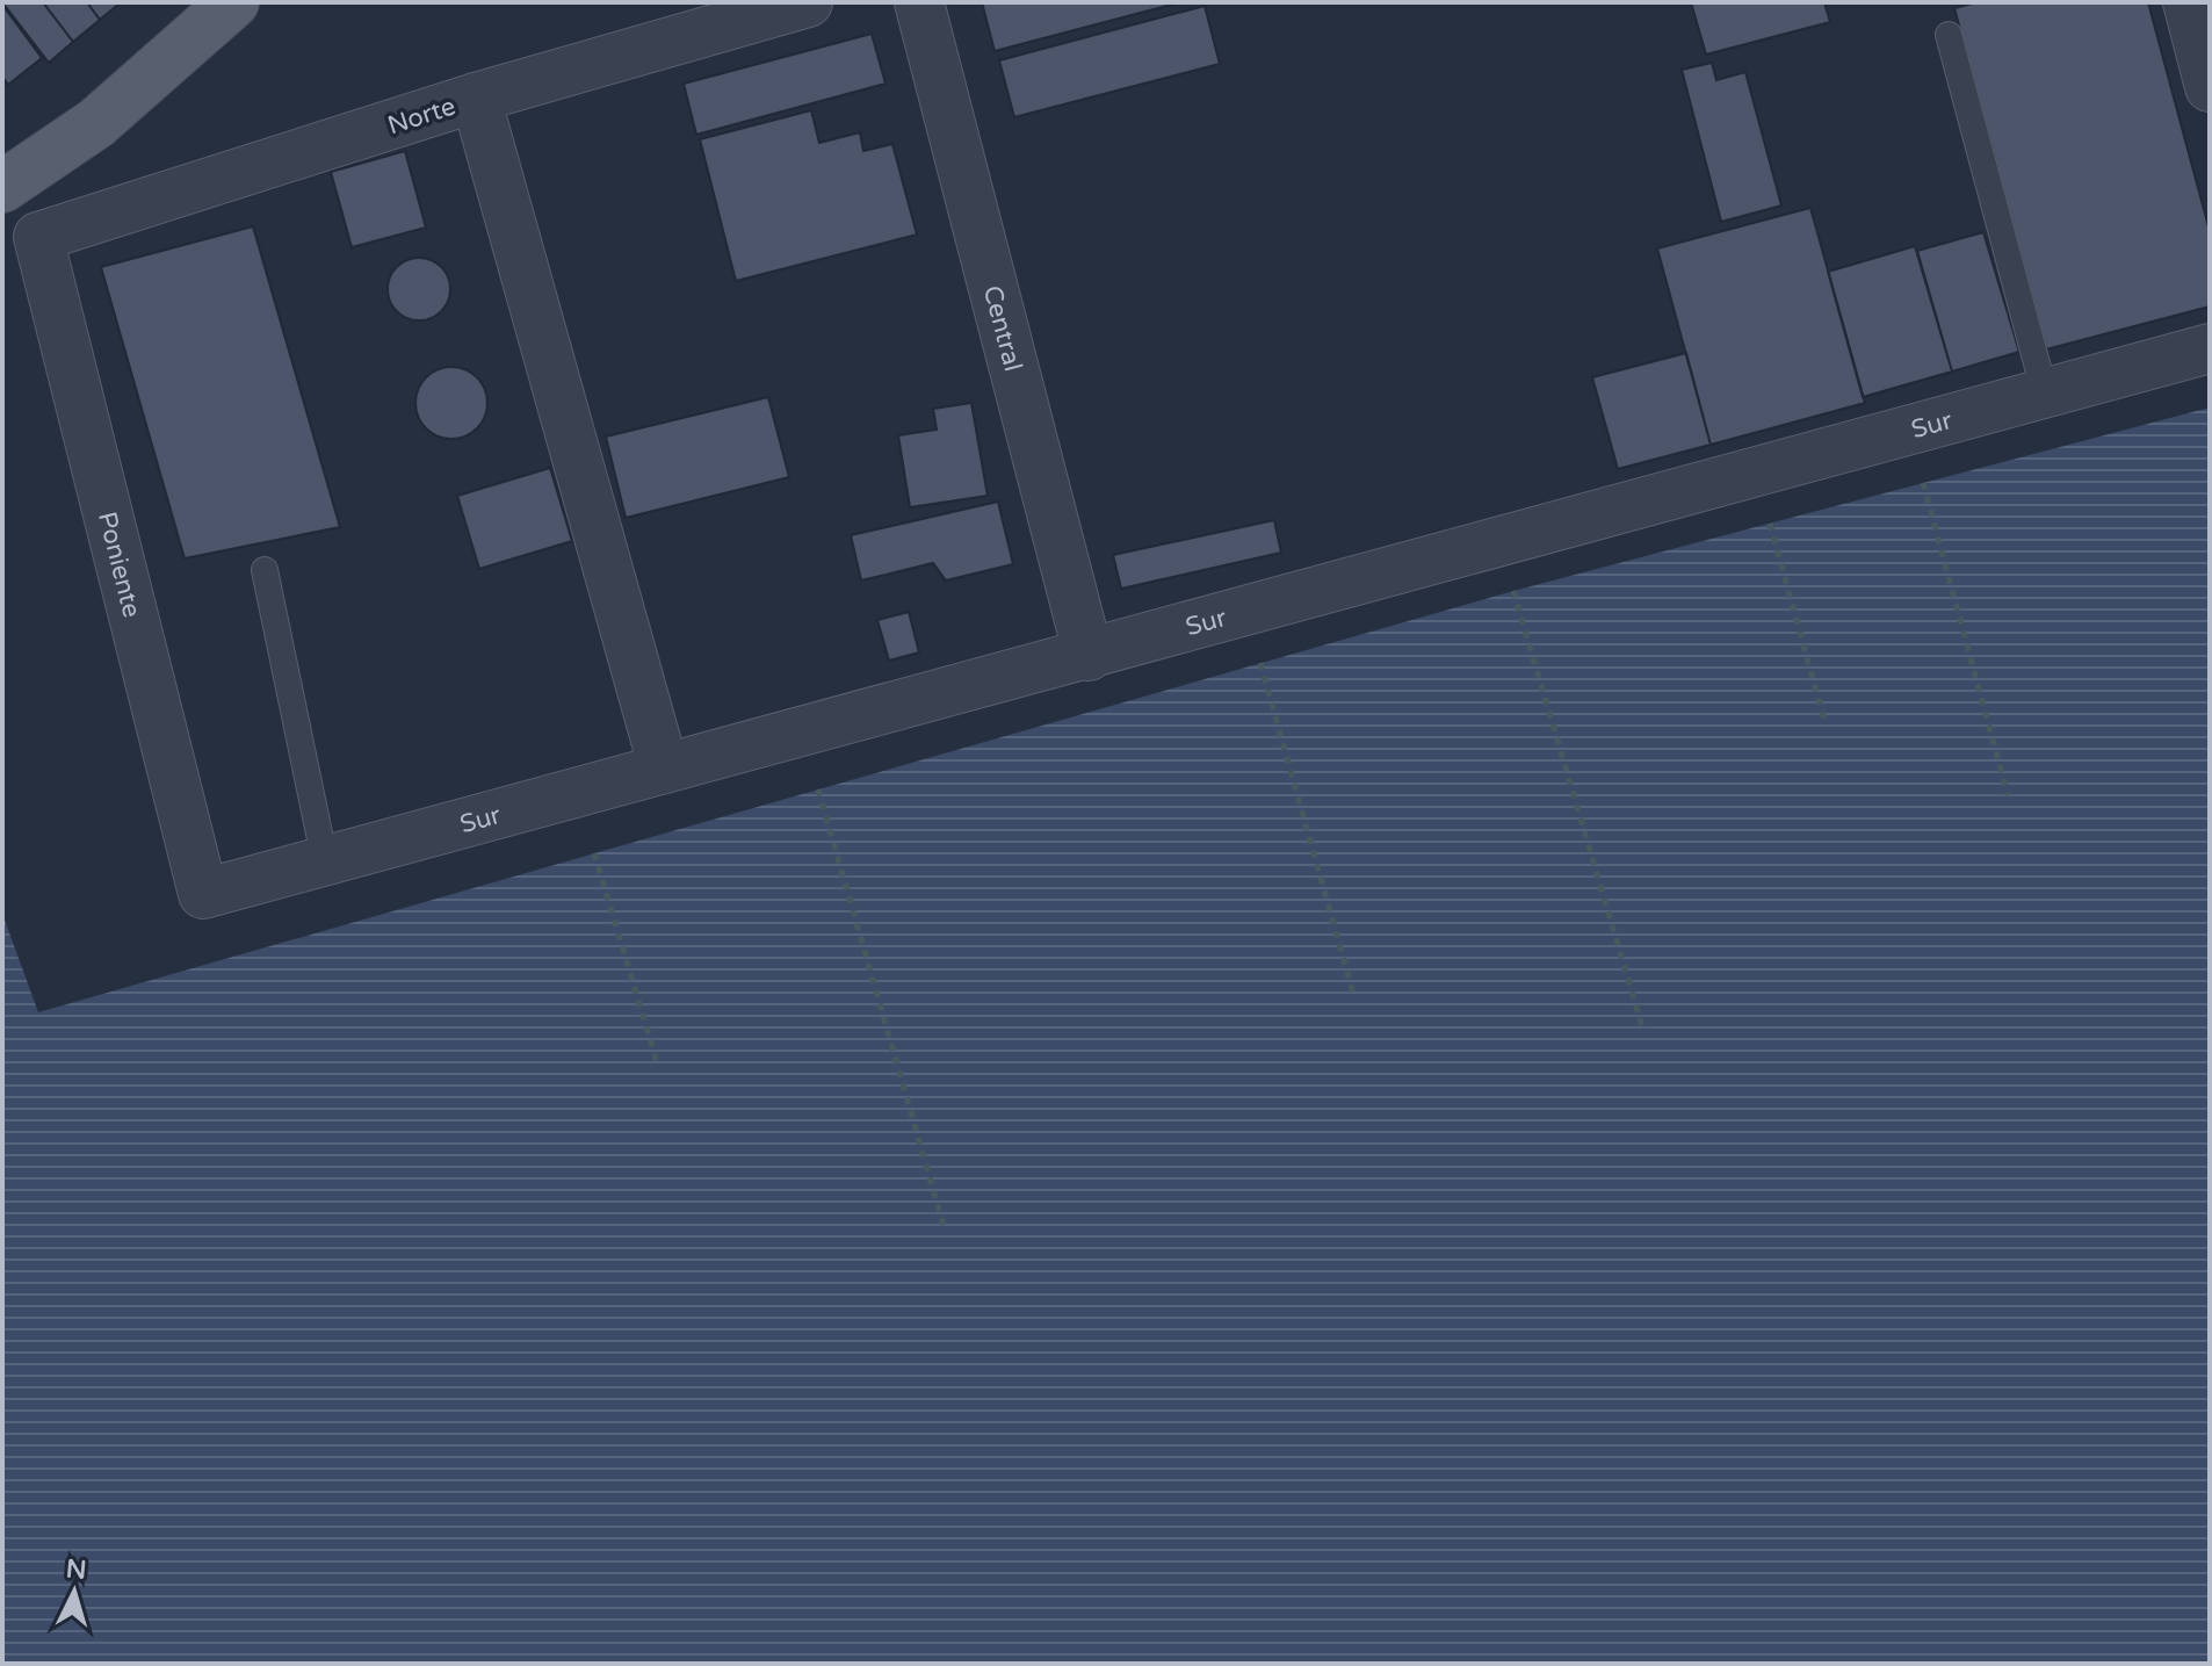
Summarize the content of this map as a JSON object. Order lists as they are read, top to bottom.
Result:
{
  "streets": {
    "street": [
      "Norte",
      "Central",
      "Sur",
      "Poniente"
    ]
  },
  "crossings": [
    ["Norte", "Poniente"],
    ["Central", "Sur"],
    ["Sur", "Poniente"]
  ],
  "north": "top"
}
